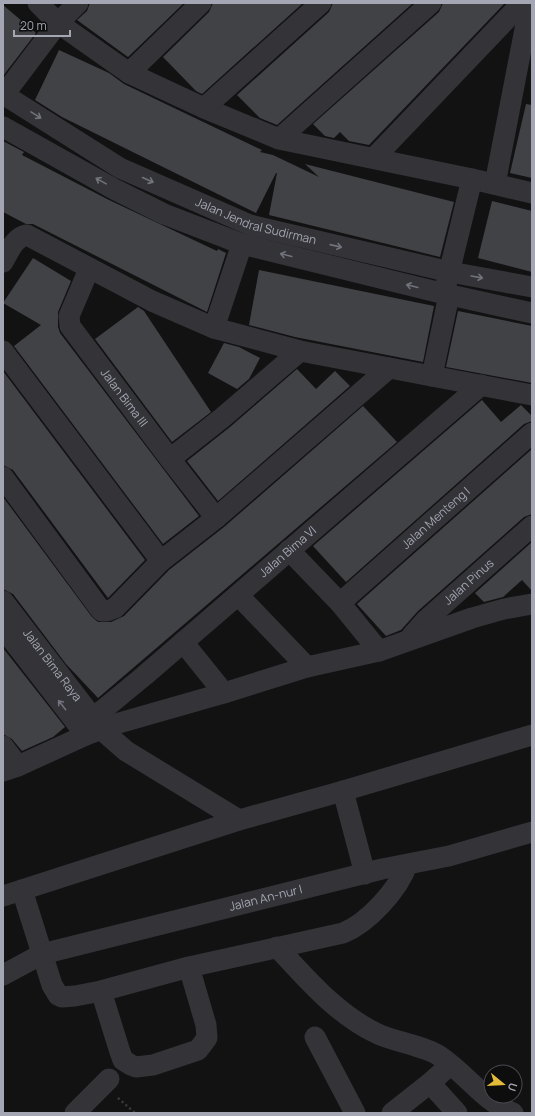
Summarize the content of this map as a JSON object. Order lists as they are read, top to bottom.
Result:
{
  "streets": {
    "street": [
      "Jalan Jendral Sudirman",
      "Jalan Bima III",
      "Jalan Menteng I",
      "Jalan Bima VI",
      "Jalan Pinus",
      "Jalan Bima Raya",
      "Jalan An-nur I"
    ]
  },
  "crossings": [
    ["Jalan Bima VI", "Jalan Bima Raya"]
  ],
  "scale_bar": "20 m",
  "north": "right"
}
